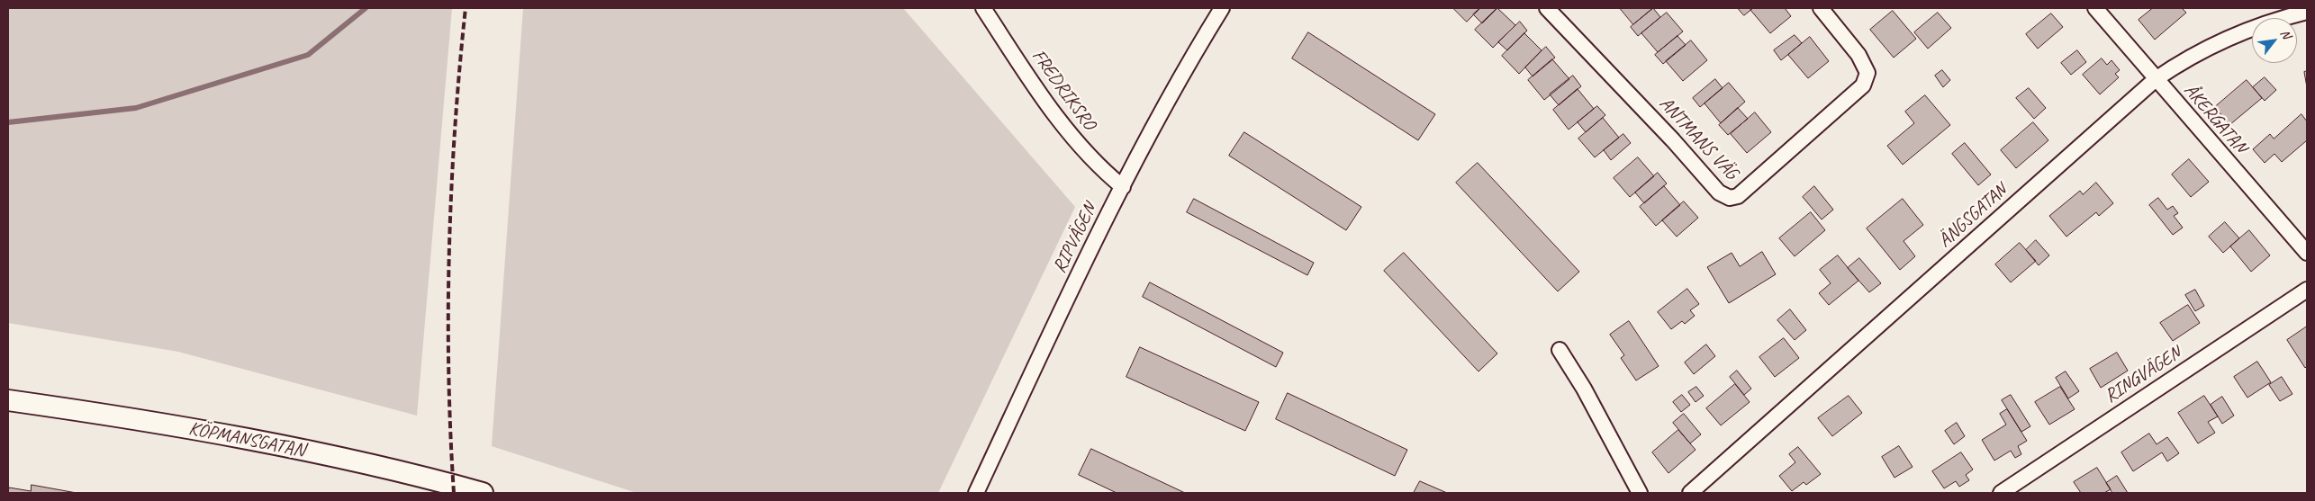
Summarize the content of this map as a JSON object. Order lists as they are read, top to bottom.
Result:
{
  "streets": {
    "street": [
      "FREDRIKSRO",
      "ÅKERGATAN",
      "ANTMANS VÄG",
      "ÄNGSGATAN",
      "RIPVÄGEN",
      "RINGVÄGEN",
      "KÖPMANSGATAN"
    ]
  },
  "crossings": [
    ["FREDRIKSRO", "RIPVÄGEN"],
    ["ÅKERGATAN", "ÄNGSGATAN"]
  ],
  "north": "top right"
}
